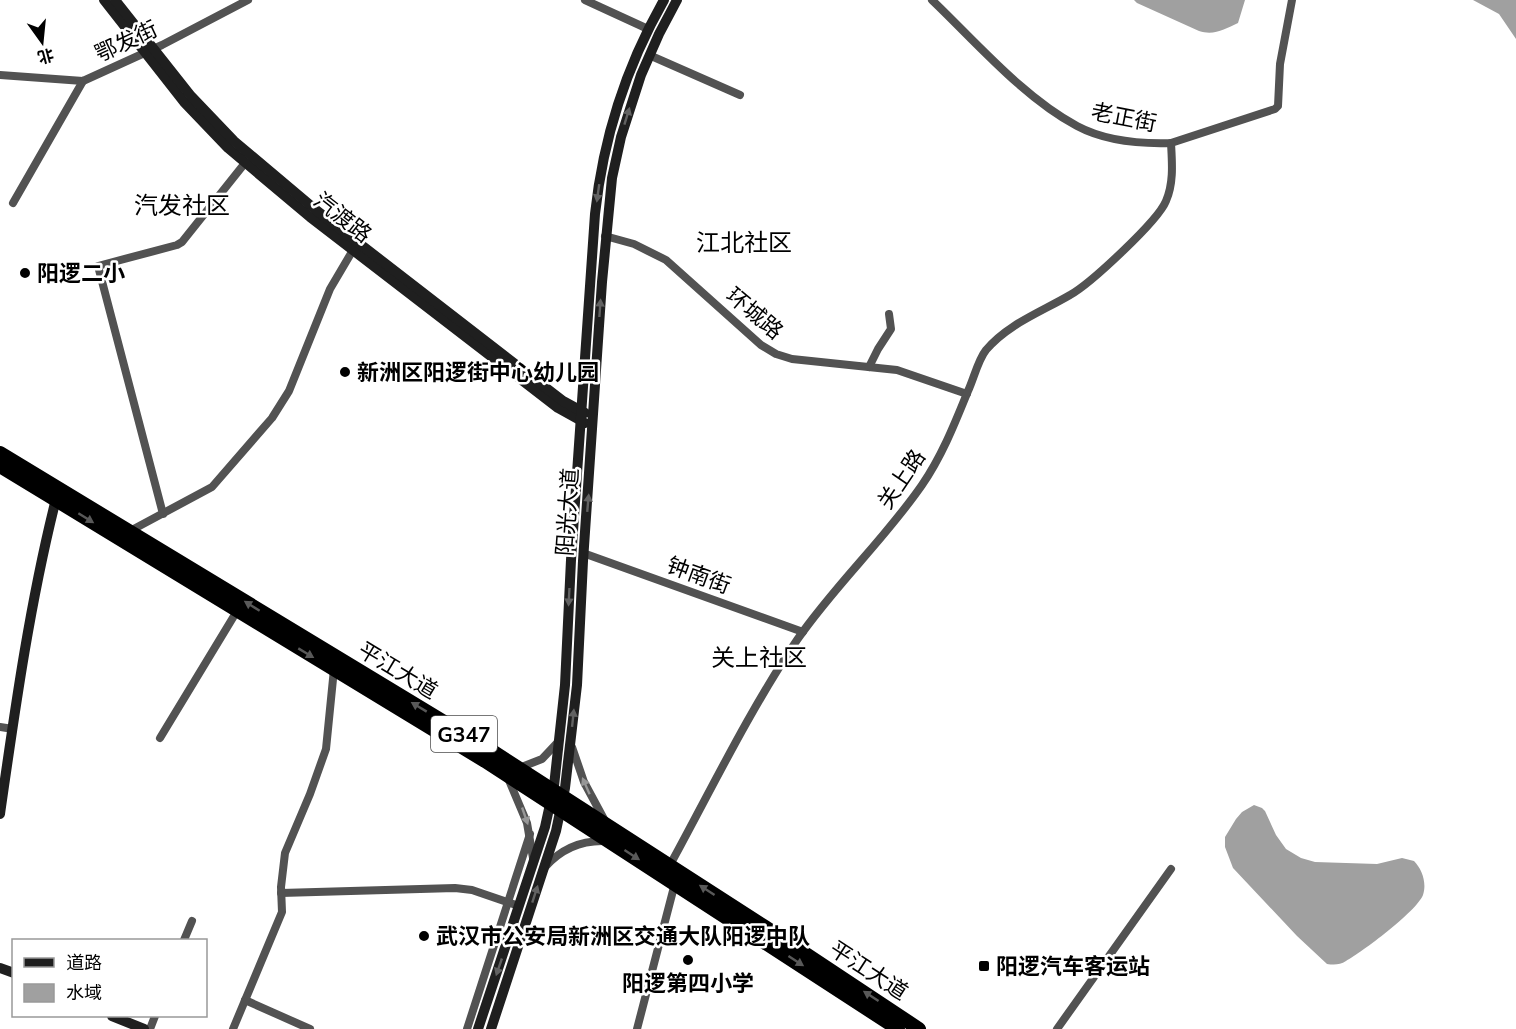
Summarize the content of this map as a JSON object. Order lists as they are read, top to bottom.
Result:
{
  "streets": {
    "highway": ["平江大道", "G347"],
    "street": [
      "鄂发街",
      "老正街",
      "汽渡路",
      "环城路",
      "关上路",
      "阳光大道",
      "钟南街"
    ]
  },
  "crossings": [
    ["鄂发街", "汽渡路"],
    ["老正街", "关上路"],
    ["汽渡路", "阳光大道"],
    ["环城路", "关上路"],
    ["环城路", "阳光大道"],
    ["关上路", "钟南街"],
    ["关上路", "平江大道"],
    ["阳光大道", "钟南街"],
    ["阳光大道", "平江大道"]
  ],
  "districts": ["汽发社区", "江北社区", "关上社区"],
  "places": {
    "other": [
      "阳逻二小",
      "新洲区阳逻街中心幼儿园",
      "武汉市公安局新洲区交通大队阳逻中队",
      "阳逻第四小学"
    ],
    "transit": ["阳逻汽车客运站"]
  },
  "legend": ["道路", "水域"],
  "north": "bottom"
}
